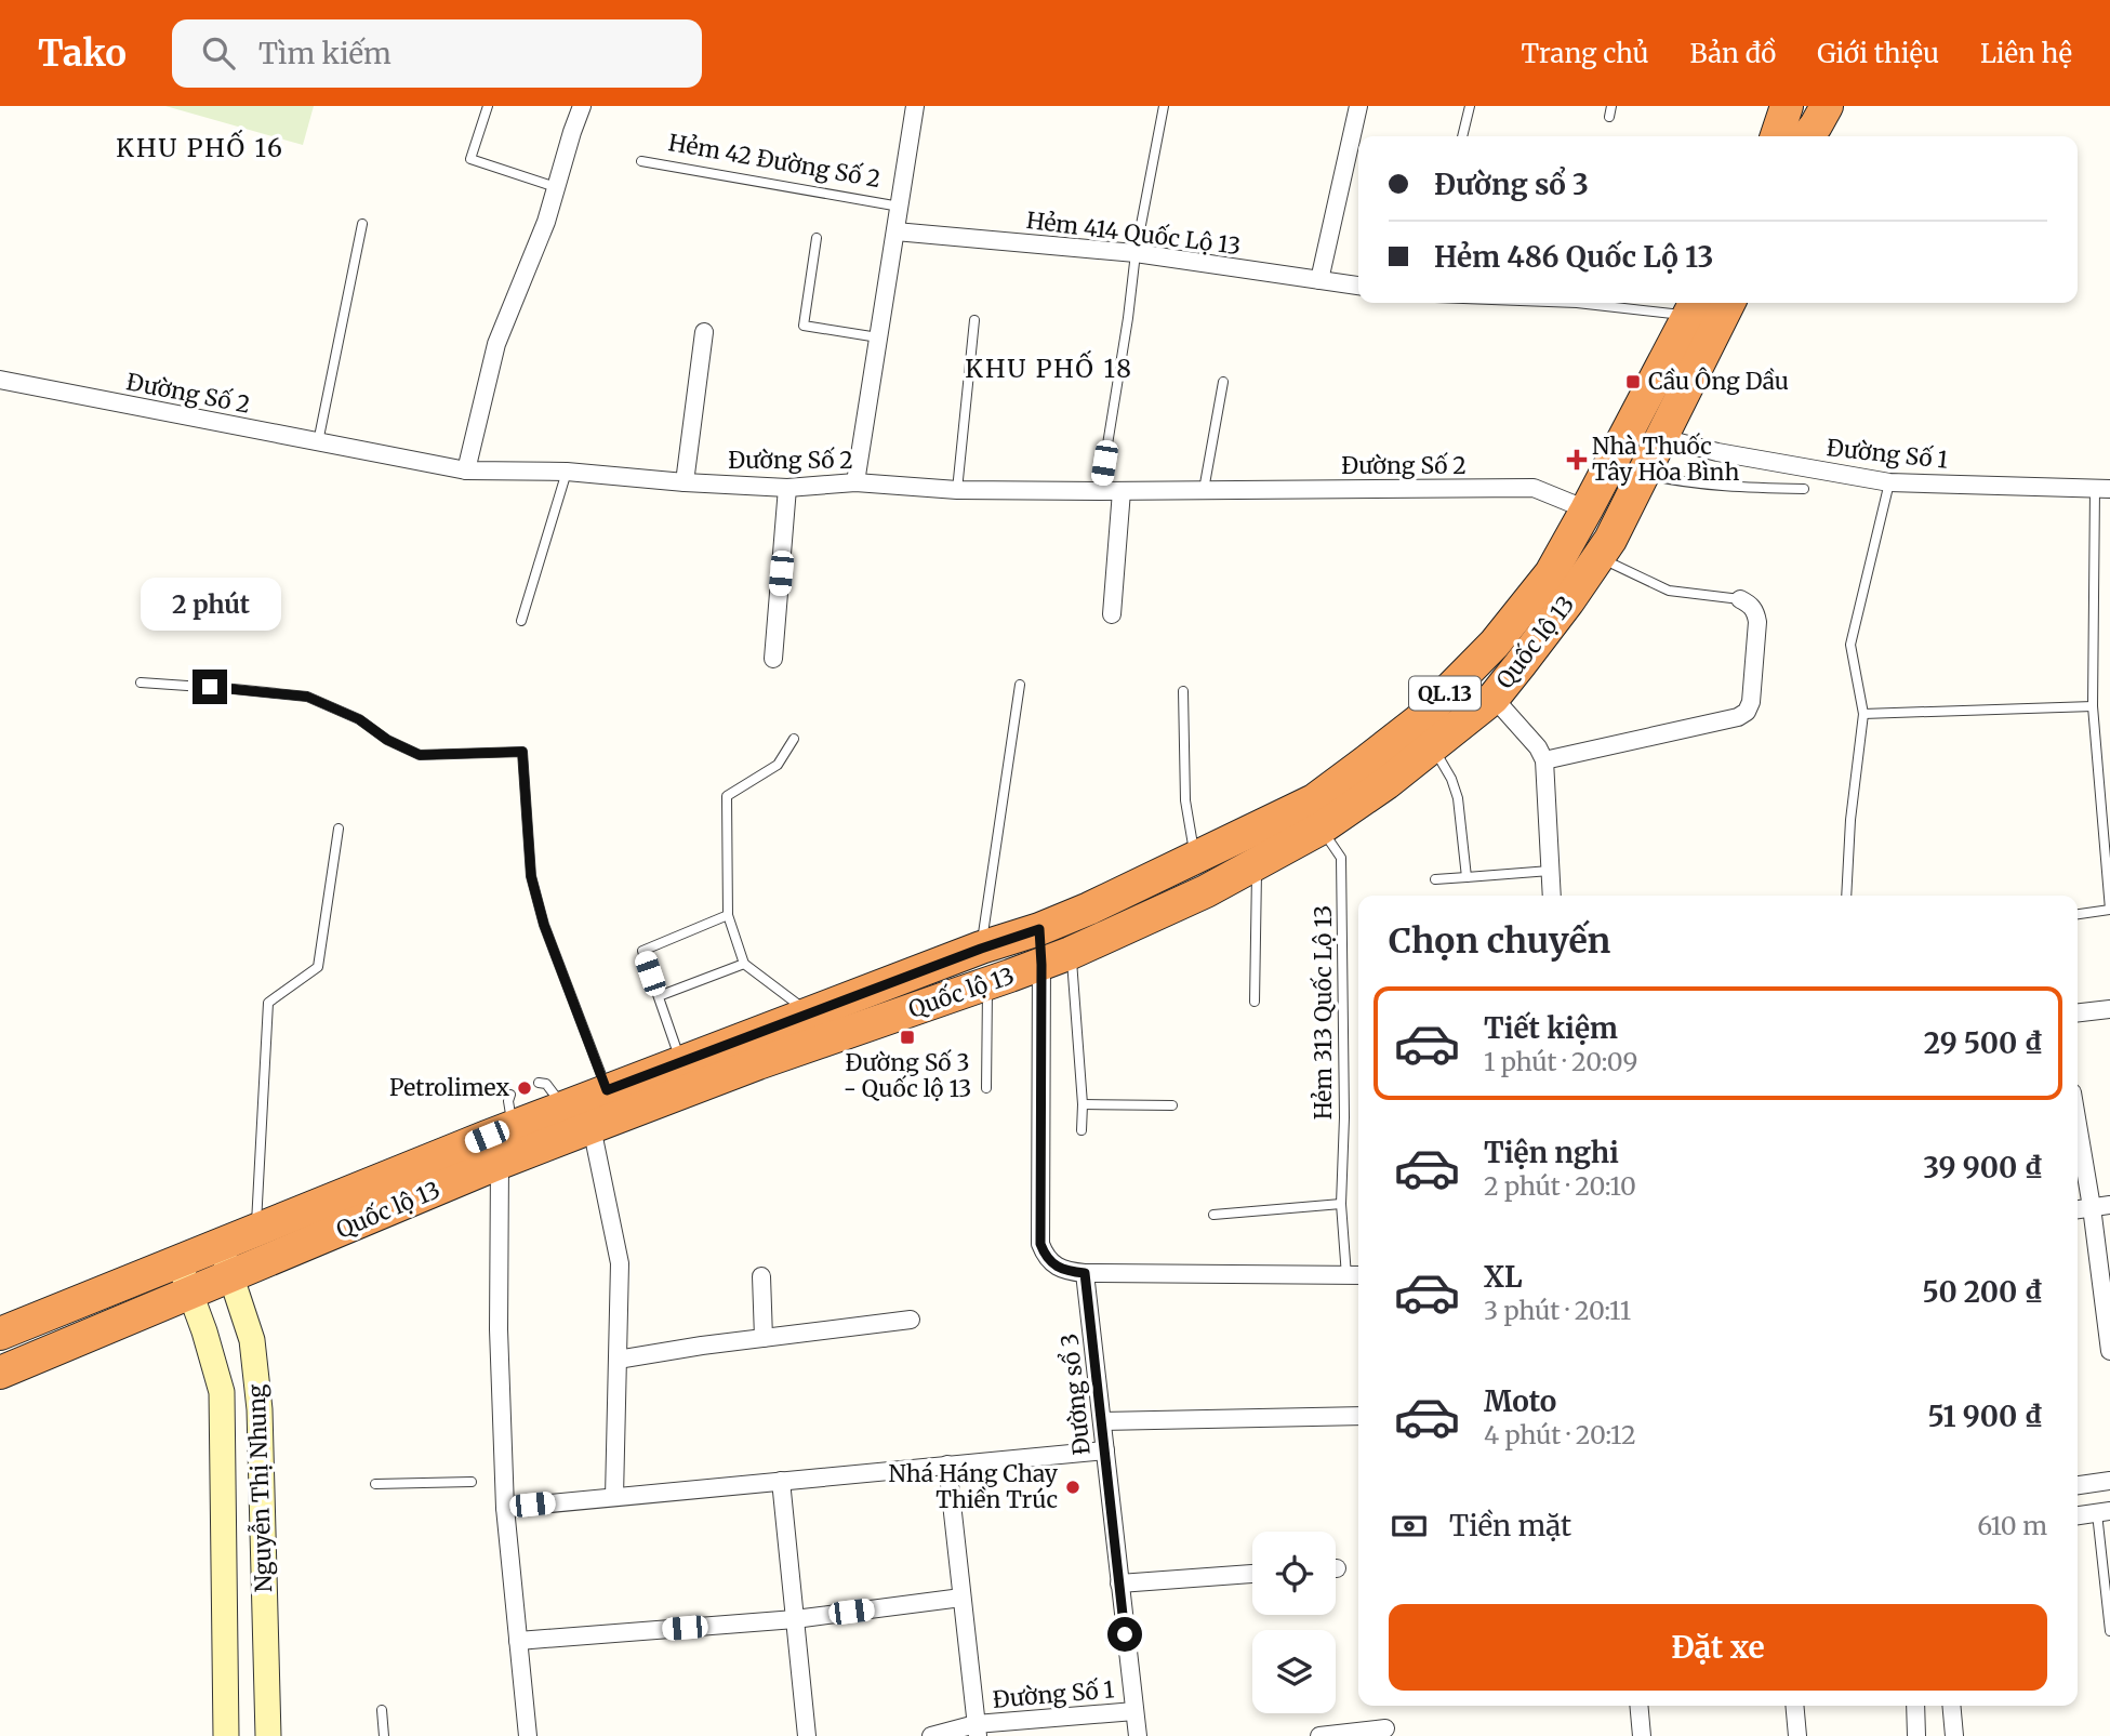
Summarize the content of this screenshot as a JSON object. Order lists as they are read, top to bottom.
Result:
{
  "streets": {
    "highway": ["Quốc lộ 13", "QL.13"],
    "street": [
      "Hẻm 42 Đường Số 2",
      "Hẻm 414 Quốc Lộ 13",
      "Đường Số 2",
      "Đường Số 1",
      "Đường sổ 3",
      "Nguyễn Thị Nhung"
    ],
    "lane": ["Hẻm 313 Quốc Lộ 13"]
  },
  "crossings": [
    ["Hẻm 42 Đường Số 2", "Hẻm 414 Quốc Lộ 13"],
    ["Hẻm 42 Đường Số 2", "Đường Số 2"],
    ["Đường Số 2", "Quốc lộ 13"],
    ["Đường Số 1", "Quốc lộ 13"],
    ["Đường Số 1", "Đường sổ 3"],
    ["Quốc lộ 13", "Hẻm 313 Quốc Lộ 13"],
    ["Quốc lộ 13", "Nguyễn Thị Nhung"]
  ],
  "districts": ["KHU PHỐ 16", "KHU PHỐ 18"],
  "places": {
    "transit": ["Cầu Ông Dầu", "Đường Số 3 - Quốc lộ 13"],
    "health": ["Nhà Thuốc Tây Hòa Bình"],
    "other": ["Petrolimex", "Nhá Háng Chay Thiền Trúc"]
  },
  "page": {
    "header": "Tako",
    "search": "Tìm kiếm",
    "nav": [
      "Trang chủ",
      "Bản đồ",
      "Giới thiệu",
      "Liên hệ"
    ],
    "banner": ["Đường sổ 3", "Hẻm 486 Quốc Lộ 13"],
    "bubble": "2 phút",
    "heading": "Chọn chuyến",
    "list": [
      {
        "name": "Tiết kiệm",
        "note": "1 phút · 20:09",
        "value": "29 500 ₫"
      },
      {
        "name": "Tiện nghi",
        "note": "2 phút · 20:10",
        "value": "39 900 ₫"
      },
      {
        "name": "XL",
        "note": "3 phút · 20:11",
        "value": "50 200 ₫"
      },
      {
        "name": "Moto",
        "note": "4 phút · 20:12",
        "value": "51 900 ₫"
      }
    ],
    "pay": ["Tiền mặt", "610 m"],
    "buttons": "Đặt xe"
  }
}
